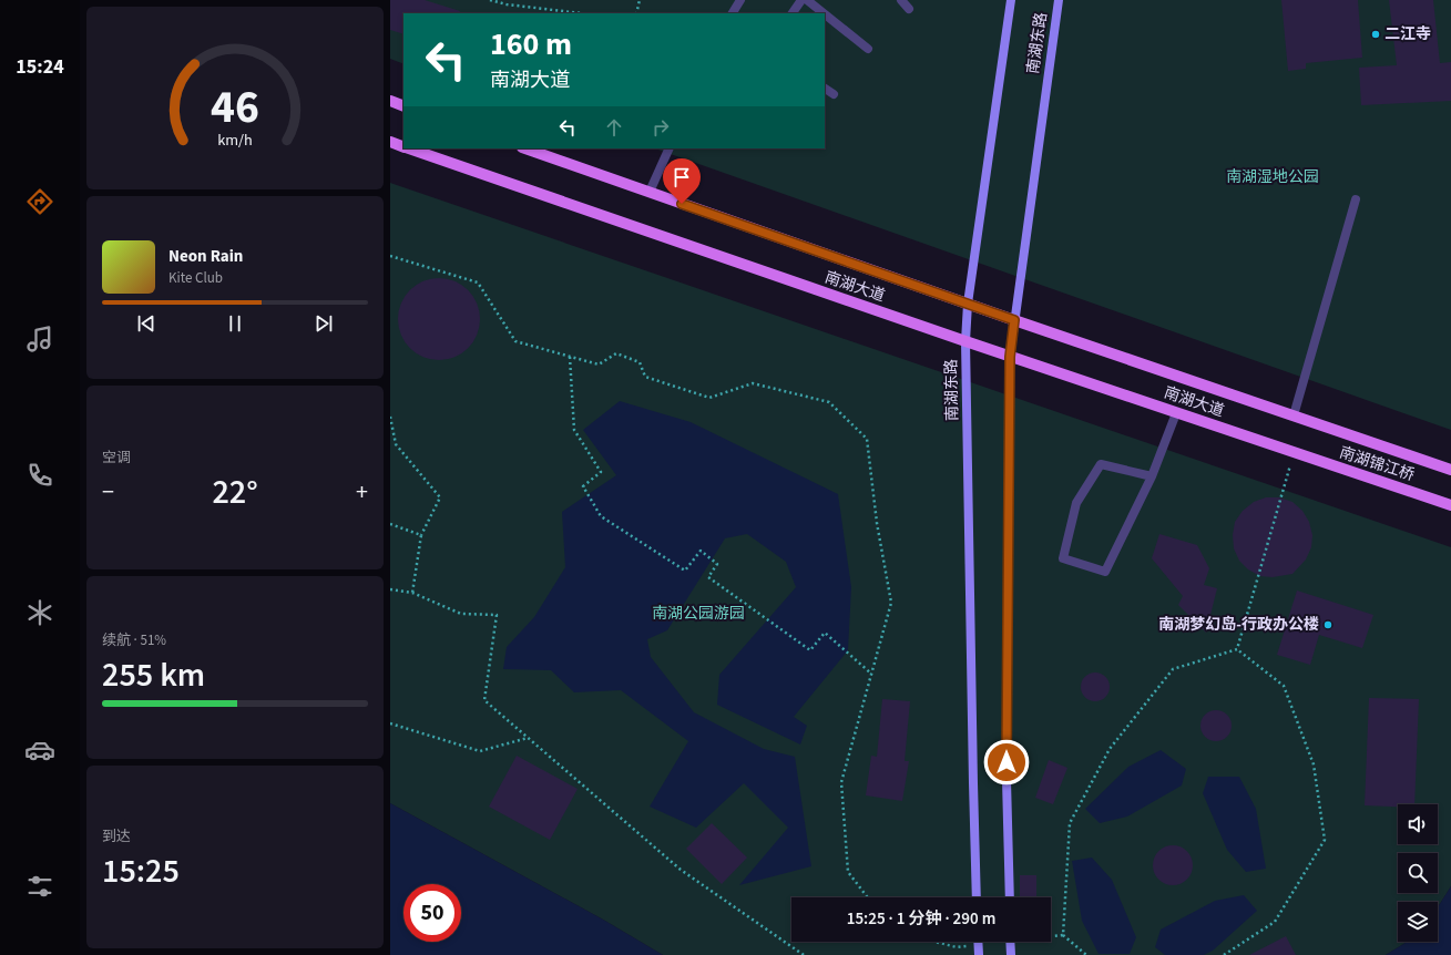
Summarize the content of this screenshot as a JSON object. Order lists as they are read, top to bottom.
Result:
{
  "streets": {
    "main road": ["南湖东路", "南湖大道", "南湖锦江桥"]
  },
  "crossings": [
    ["南湖东路", "南湖大道"],
    ["南湖大道", "南湖锦江桥"]
  ],
  "parks": ["南湖湿地公园", "南湖公园游园"],
  "places": ["二江寺", "南湖梦幻岛-行政办公楼"],
  "page": {
    "tabs": "15:24",
    "turn": ["160 m", "南湖大道"],
    "song": ["Neon Rain", "Kite Club"],
    "tile": [
      "空调",
      ["续航 · 51%", "255 km"],
      ["到达", "15:25"]
    ],
    "heat": ["−", "22°", "+"],
    "limit": "50",
    "trip": "15:25 · 1 分钟 · 290 m",
    "gauge": ["46", "km/h"]
  }
}
